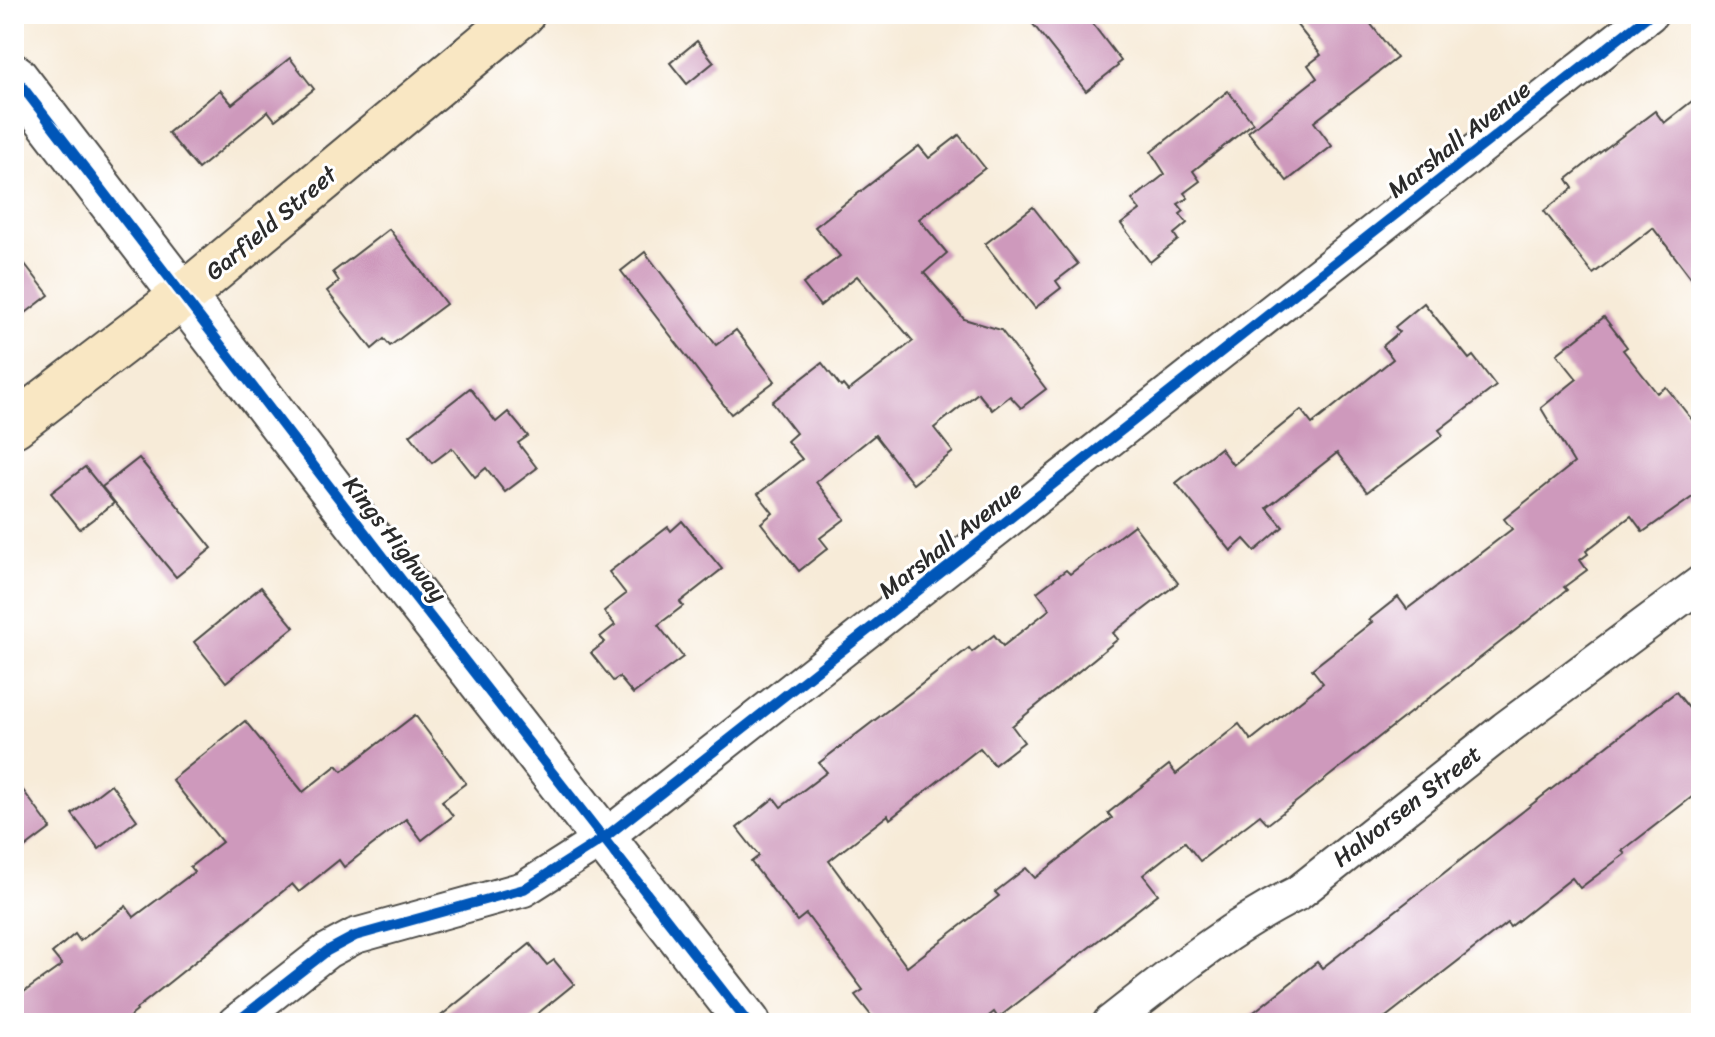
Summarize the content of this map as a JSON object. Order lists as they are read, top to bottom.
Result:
{
  "streets": {
    "main road": ["Garfield Street"],
    "street": ["Marshall Avenue", "Kings Highway", "Halvorsen Street"]
  },
  "crossings": [
    ["Marshall Avenue", "Kings Highway"],
    ["Garfield Street", "Kings Highway"]
  ]
}
